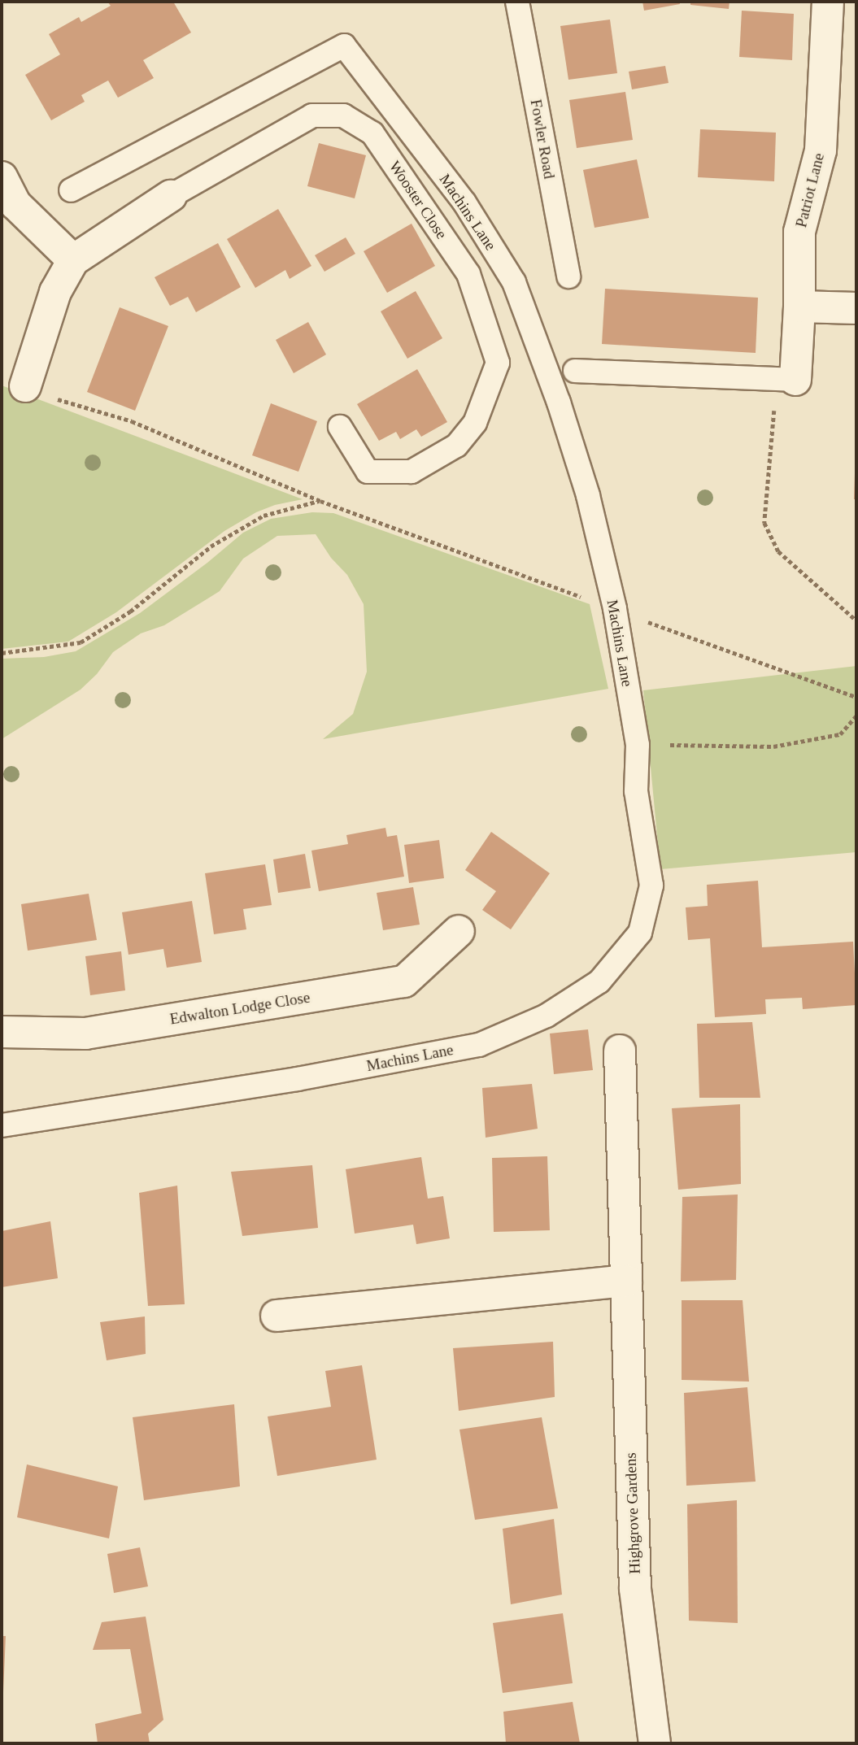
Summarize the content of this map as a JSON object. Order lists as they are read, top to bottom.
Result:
{
  "streets": {
    "street": [
      "Patriot Lane",
      "Wooster Close",
      "Edwalton Lodge Close",
      "Highgrove Gardens"
    ],
    "lane": ["Fowler Road", "Machins Lane"]
  }
}
